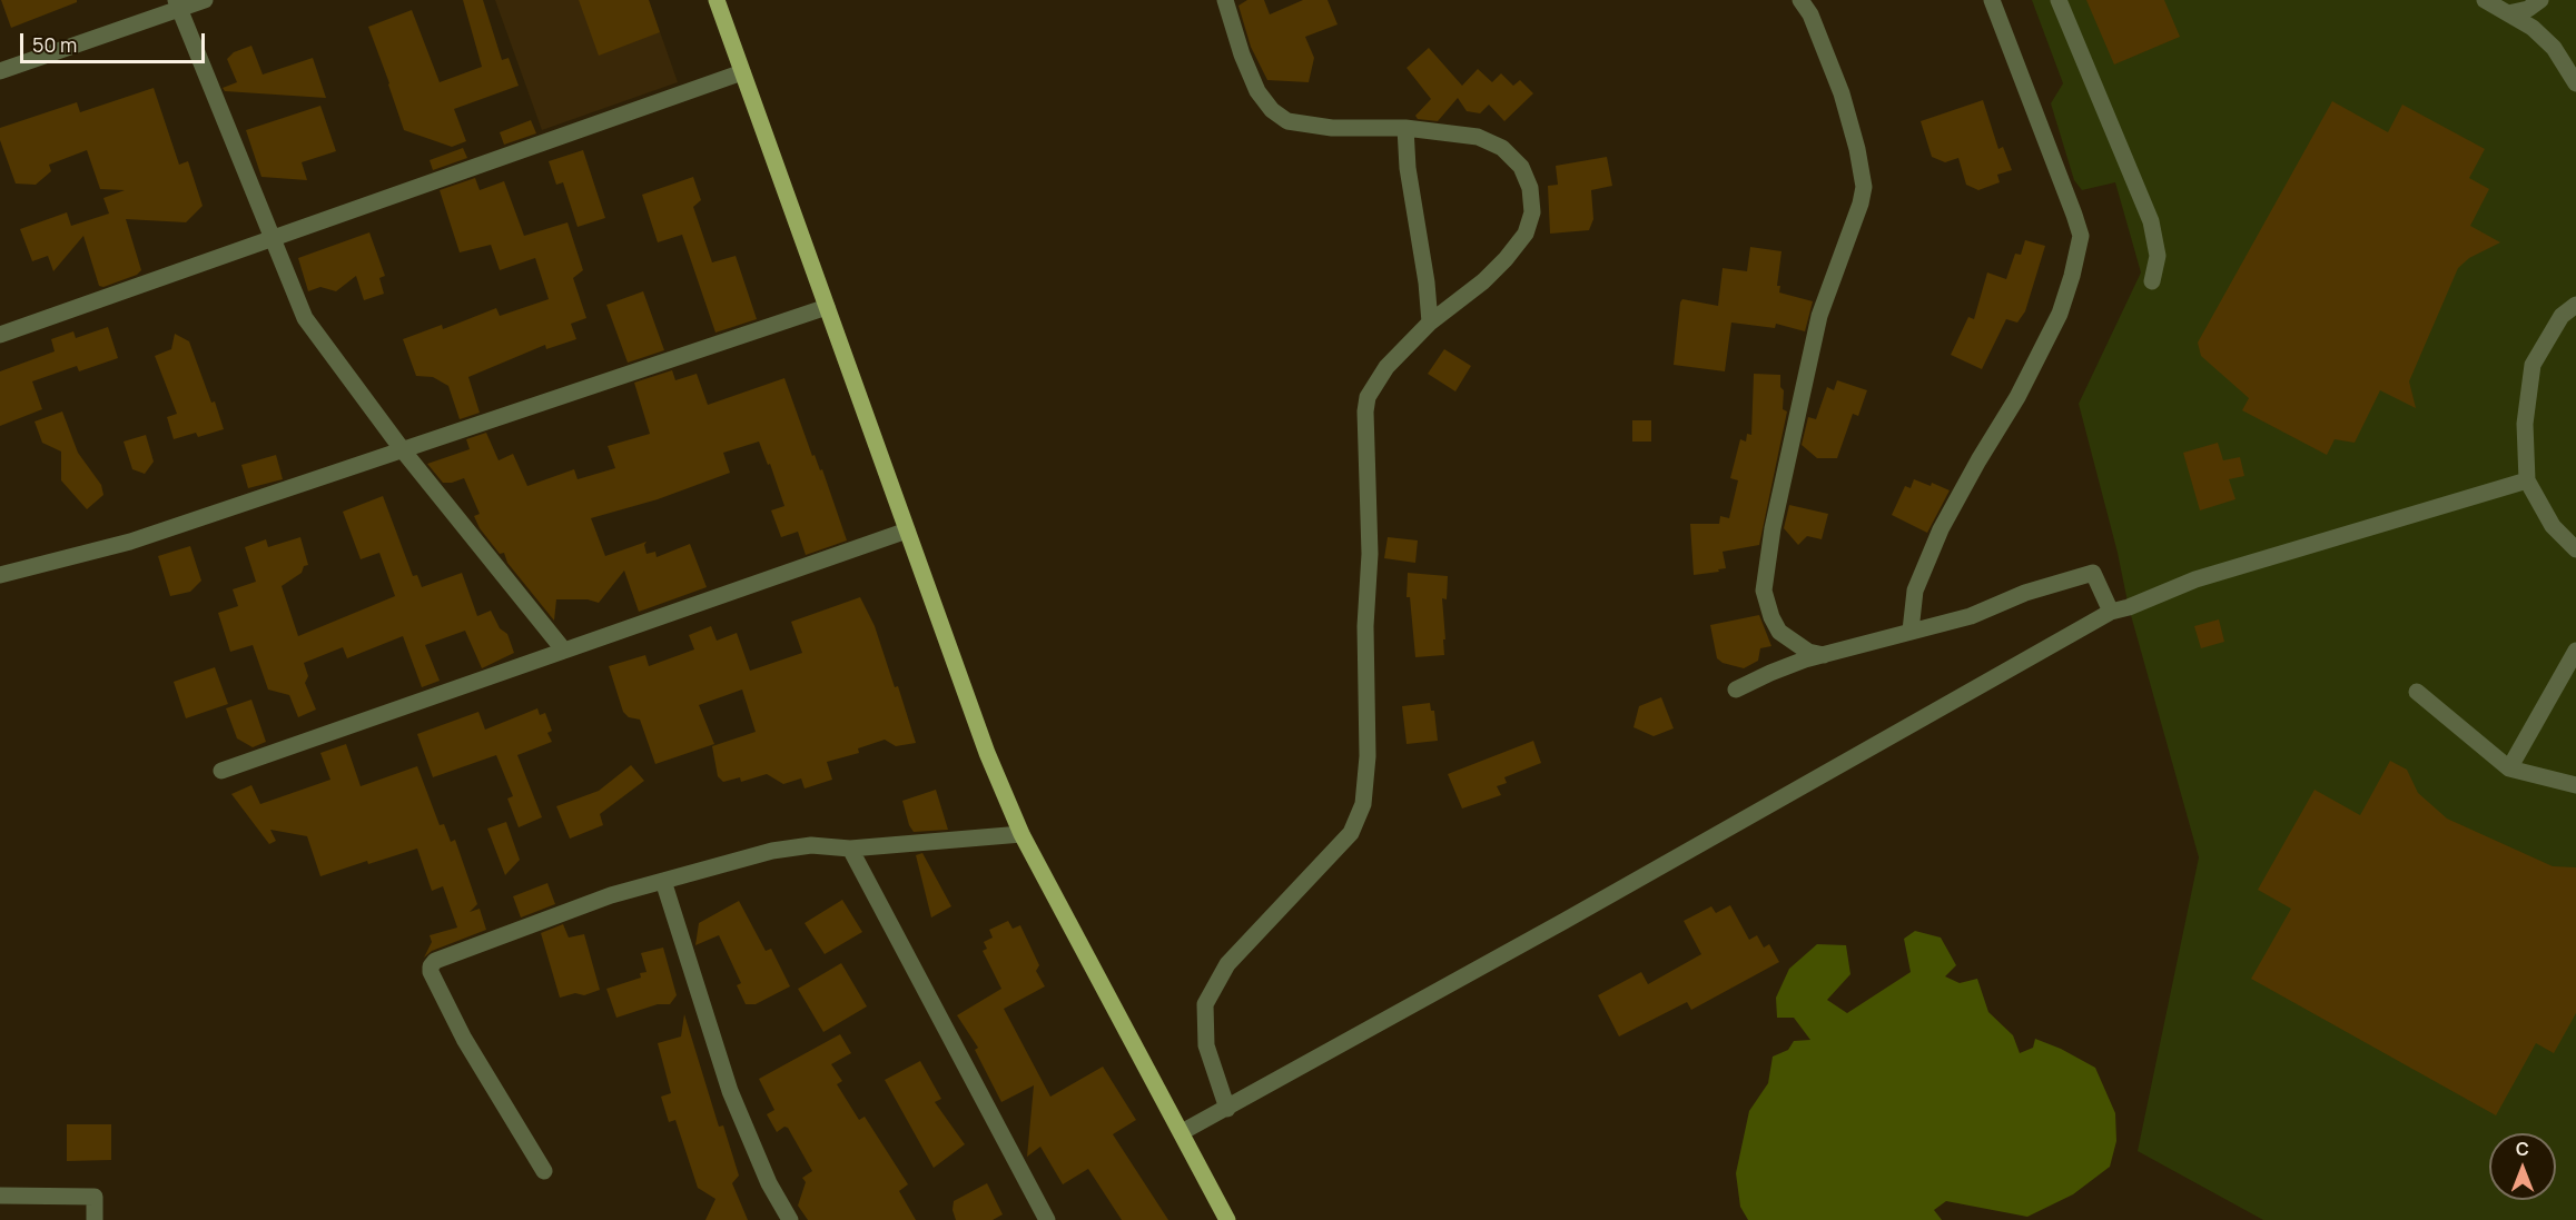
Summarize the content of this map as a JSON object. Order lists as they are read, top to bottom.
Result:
{
  "scale_bar": "50 m",
  "north": "top"
}
